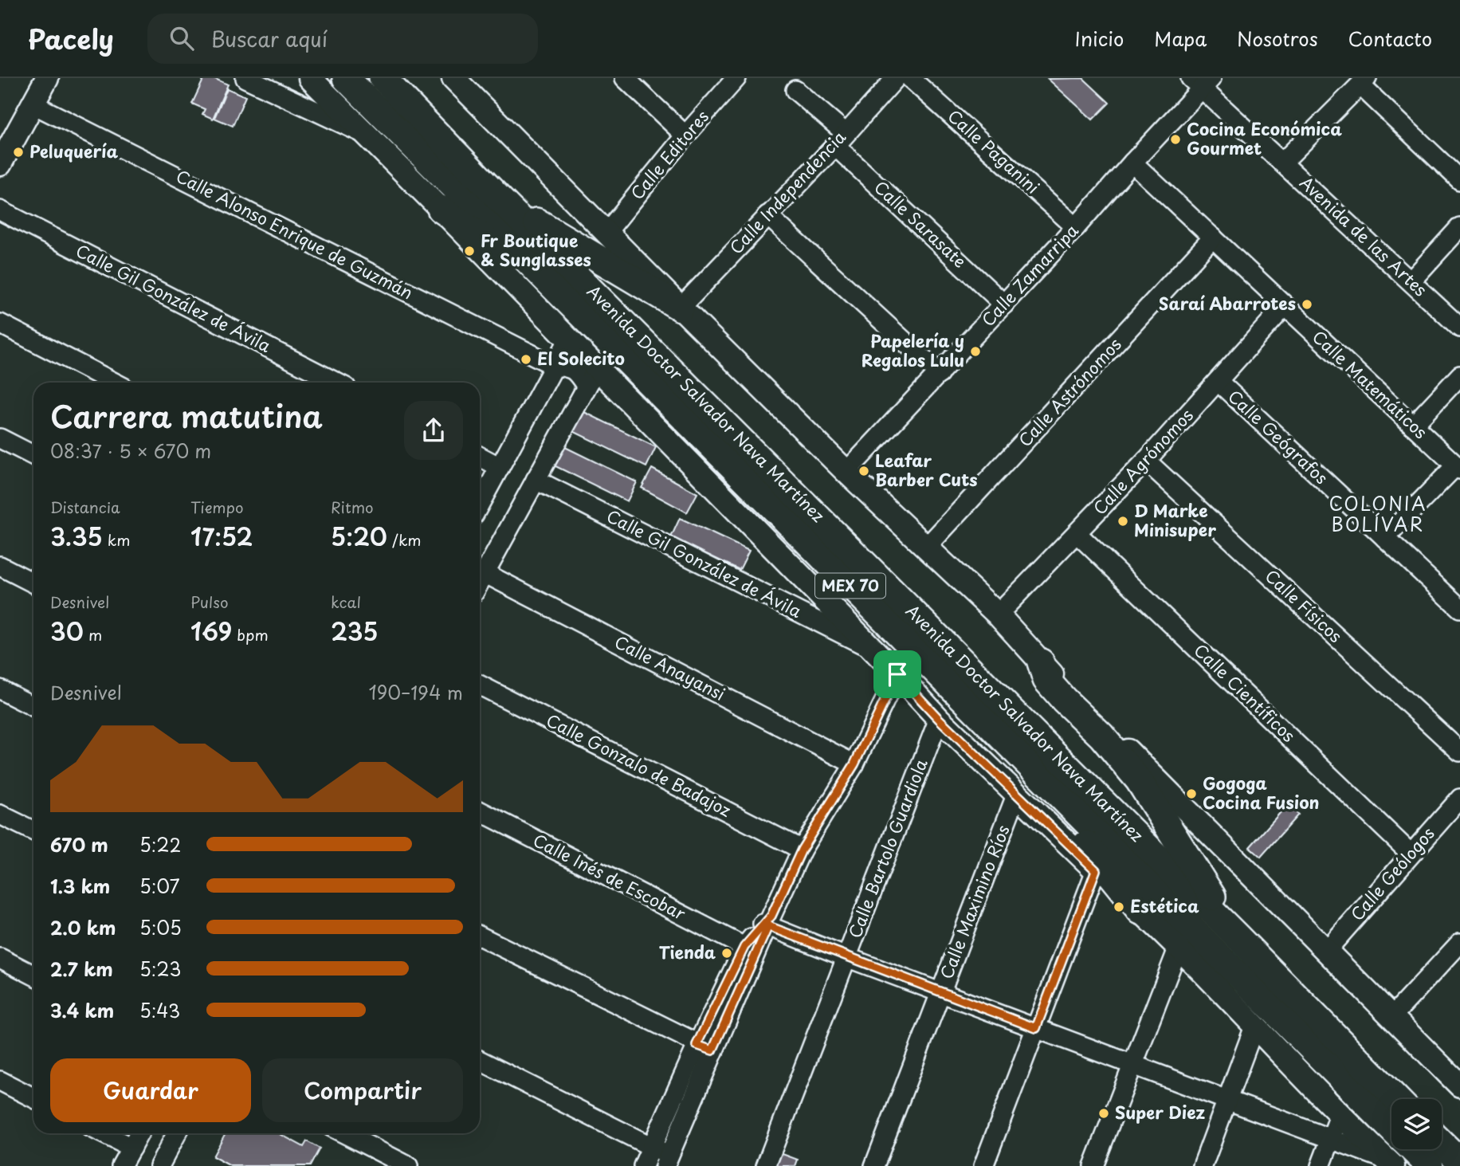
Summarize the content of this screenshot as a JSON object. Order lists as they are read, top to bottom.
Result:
{
  "streets": {
    "highway": ["Avenida Doctor Salvador Nava Martínez", "MEX 70"],
    "street": [
      "Calle Paganini",
      "Calle Editores",
      "Calle Independencia",
      "Calle Sarasate",
      "Calle Alonso Enrique de Guzmán",
      "Avenida de las Artes",
      "Calle Zamarripa",
      "Calle Gil González de Ávila",
      "Calle Matemáticos",
      "Calle Astrónomos",
      "Calle Geógrafos",
      "Calle Agrónomos",
      "Calle Físicos",
      "Calle Anayansi",
      "Calle Científicos",
      "Calle Gonzalo de Badajoz",
      "Calle Bartolo Guardiola",
      "Calle Geólogos",
      "Calle Inés de Escobar",
      "Calle Maximino Ríos"
    ]
  },
  "crossings": [
    ["Calle Paganini", "Calle Zamarripa"],
    ["Calle Independencia", "Calle Sarasate"],
    ["Calle Sarasate", "Calle Zamarripa"],
    ["Calle Alonso Enrique de Guzmán", "Avenida Doctor Salvador Nava Martínez"],
    ["Avenida de las Artes", "Calle Zamarripa"],
    ["Calle Zamarripa", "Calle Matemáticos"],
    ["Calle Gil González de Ávila", "Avenida Doctor Salvador Nava Martínez"],
    ["Calle Matemáticos", "Calle Astrónomos"],
    ["Calle Matemáticos", "Calle Agrónomos"],
    ["Avenida Doctor Salvador Nava Martínez", "Calle Bartolo Guardiola"],
    ["Avenida Doctor Salvador Nava Martínez", "Calle Maximino Ríos"],
    ["Calle Geógrafos", "Calle Agrónomos"],
    ["Calle Agrónomos", "Calle Físicos"],
    ["Calle Agrónomos", "Calle Científicos"],
    ["Calle Científicos", "Calle Geólogos"]
  ],
  "districts": ["COLONIA BOLÍVAR"],
  "places": [
    "Cocina Económica Gourmet",
    "Peluquería",
    "Fr Boutique & Sunglasses",
    "Saraí Abarrotes",
    "Papelería y Regalos Lulu",
    "El Solecito",
    "Leafar Barber Cuts",
    "D Marke Minisuper",
    "Gogoga Cocina Fusion",
    "Estética",
    "Tienda",
    "Super Diez"
  ],
  "page": {
    "header": "Pacely",
    "search": "Buscar aquí",
    "nav": [
      "Inicio",
      "Mapa",
      "Nosotros",
      "Contacto"
    ],
    "heading": ["Carrera matutina", "08:37 · 5 × 670 m"],
    "stats": [
      ["Distancia", "3.35 km"],
      ["Tiempo", "17:52"],
      ["Ritmo", "5:20 /km"],
      ["Desnivel", "30 m"],
      ["Pulso", "169 bpm"],
      ["kcal", "235"]
    ],
    "chart": ["Desnivel", "190–194 m"],
    "list": [
      {
        "name": "670 m",
        "note": "5:22"
      },
      {
        "name": "1.3 km",
        "note": "5:07"
      },
      {
        "name": "2.0 km",
        "note": "5:05"
      },
      {
        "name": "2.7 km",
        "note": "5:23"
      },
      {
        "name": "3.4 km",
        "note": "5:43"
      }
    ],
    "buttons": ["Guardar", "Compartir"]
  }
}
